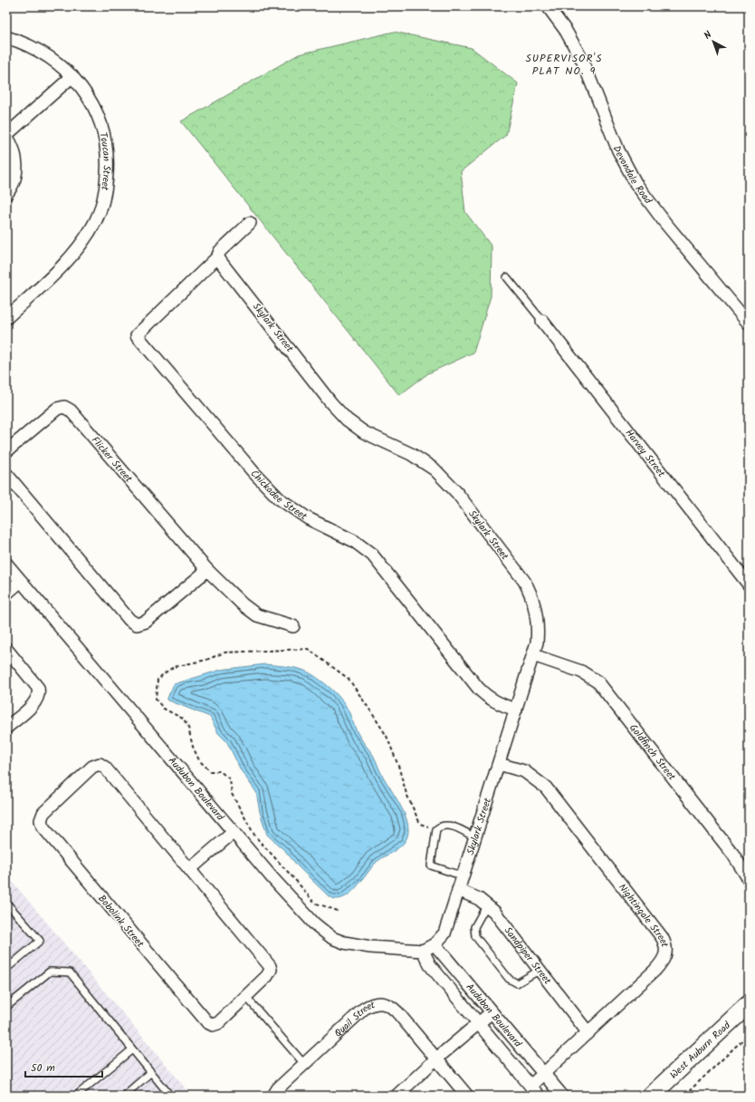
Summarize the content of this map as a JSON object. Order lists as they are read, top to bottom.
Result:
{
  "streets": {
    "main road": ["West Auburn Road"],
    "street": [
      "Toucan Street",
      "Devondale Road",
      "Skylark Street",
      "Harvey Street",
      "Flicker Street",
      "Chickadee Street",
      "Goldfinch Street",
      "Audubon Boulevard",
      "Nightingale Street",
      "Bobolink Street",
      "Sandpiper Street",
      "Quail Street"
    ]
  },
  "crossings": [
    ["Skylark Street", "Chickadee Street"],
    ["Skylark Street", "Goldfinch Street"],
    ["Skylark Street", "Audubon Boulevard"],
    ["Skylark Street", "Nightingale Street"],
    ["Skylark Street", "Sandpiper Street"],
    ["Audubon Boulevard", "Nightingale Street"],
    ["Nightingale Street", "Sandpiper Street"]
  ],
  "districts": ["SUPERVISOR'S PLAT NO. 9"],
  "scale_bar": "50 m",
  "north": "top left"
}
